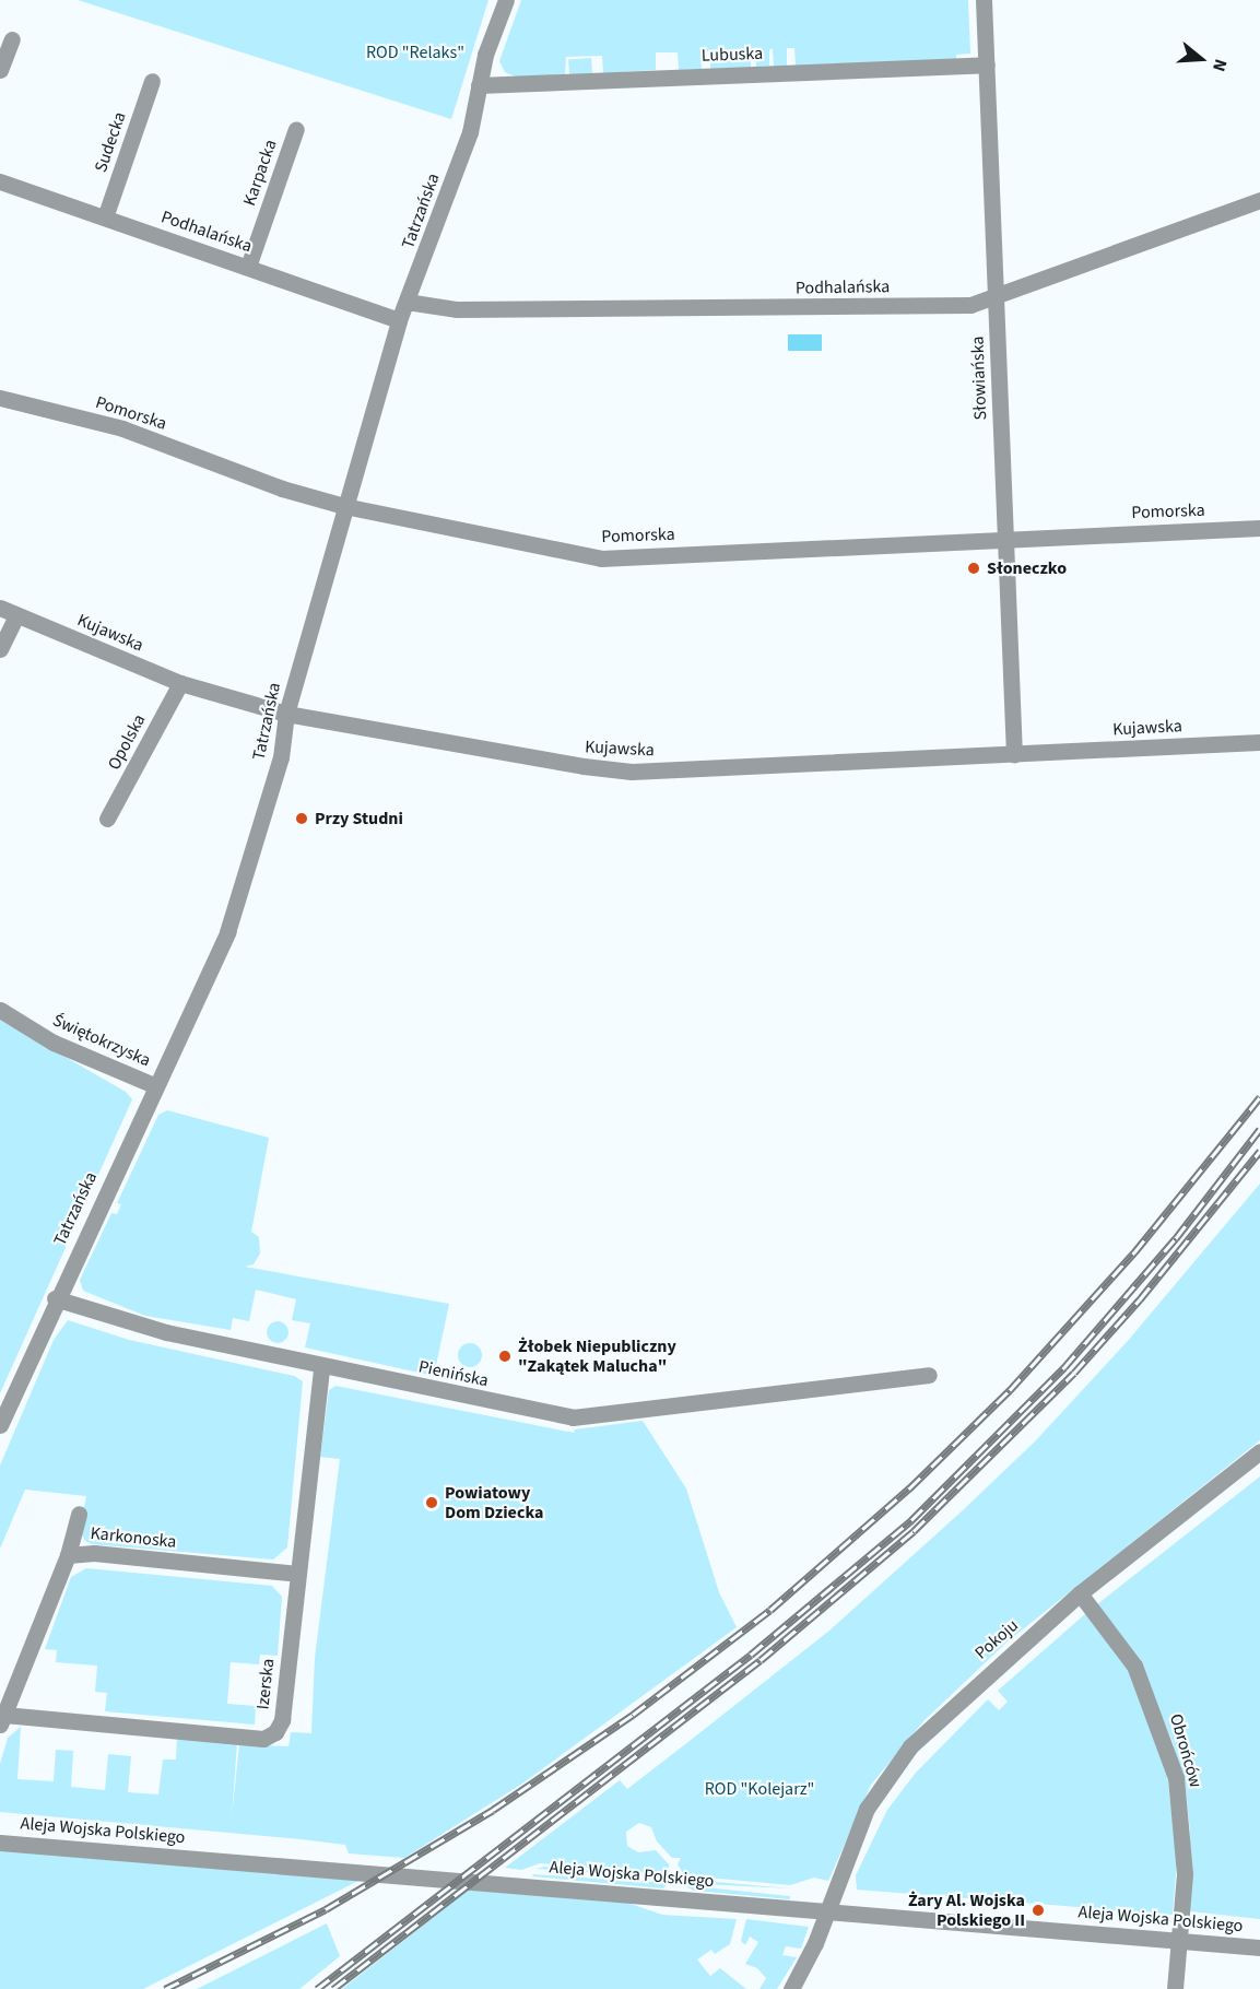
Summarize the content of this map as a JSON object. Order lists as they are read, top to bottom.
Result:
{
  "streets": {
    "street": [
      "Lubuska",
      "Sudecka",
      "Karpacka",
      "Tatrzańska",
      "Podhalańska",
      "Słowiańska",
      "Pomorska",
      "Kujawska",
      "Opolska",
      "Świętokrzyska",
      "Pienińska",
      "Karkonoska",
      "Pokoju",
      "Izerska",
      "Obrońców",
      "Aleja Wojska Polskiego"
    ]
  },
  "crossings": [
    ["Lubuska", "Tatrzańska"],
    ["Lubuska", "Słowiańska"],
    ["Sudecka", "Podhalańska"],
    ["Karpacka", "Podhalańska"],
    ["Tatrzańska", "Podhalańska"],
    ["Tatrzańska", "Pomorska"],
    ["Tatrzańska", "Kujawska"],
    ["Tatrzańska", "Świętokrzyska"],
    ["Tatrzańska", "Pienińska"],
    ["Podhalańska", "Słowiańska"],
    ["Słowiańska", "Pomorska"],
    ["Słowiańska", "Kujawska"],
    ["Kujawska", "Opolska"],
    ["Pienińska", "Izerska"],
    ["Karkonoska", "Izerska"],
    ["Pokoju", "Obrońców"],
    ["Pokoju", "Aleja Wojska Polskiego"],
    ["Obrońców", "Aleja Wojska Polskiego"]
  ],
  "parks": ["ROD \"Relaks\"", "ROD \"Kolejarz\""],
  "places": [
    "Słoneczko",
    "Przy Studni",
    "Żłobek Niepubliczny \"Zakątek Malucha\"",
    "Powiatowy Dom Dziecka",
    "Żary Al. Wojska Polskiego II"
  ],
  "north": "right"
}
